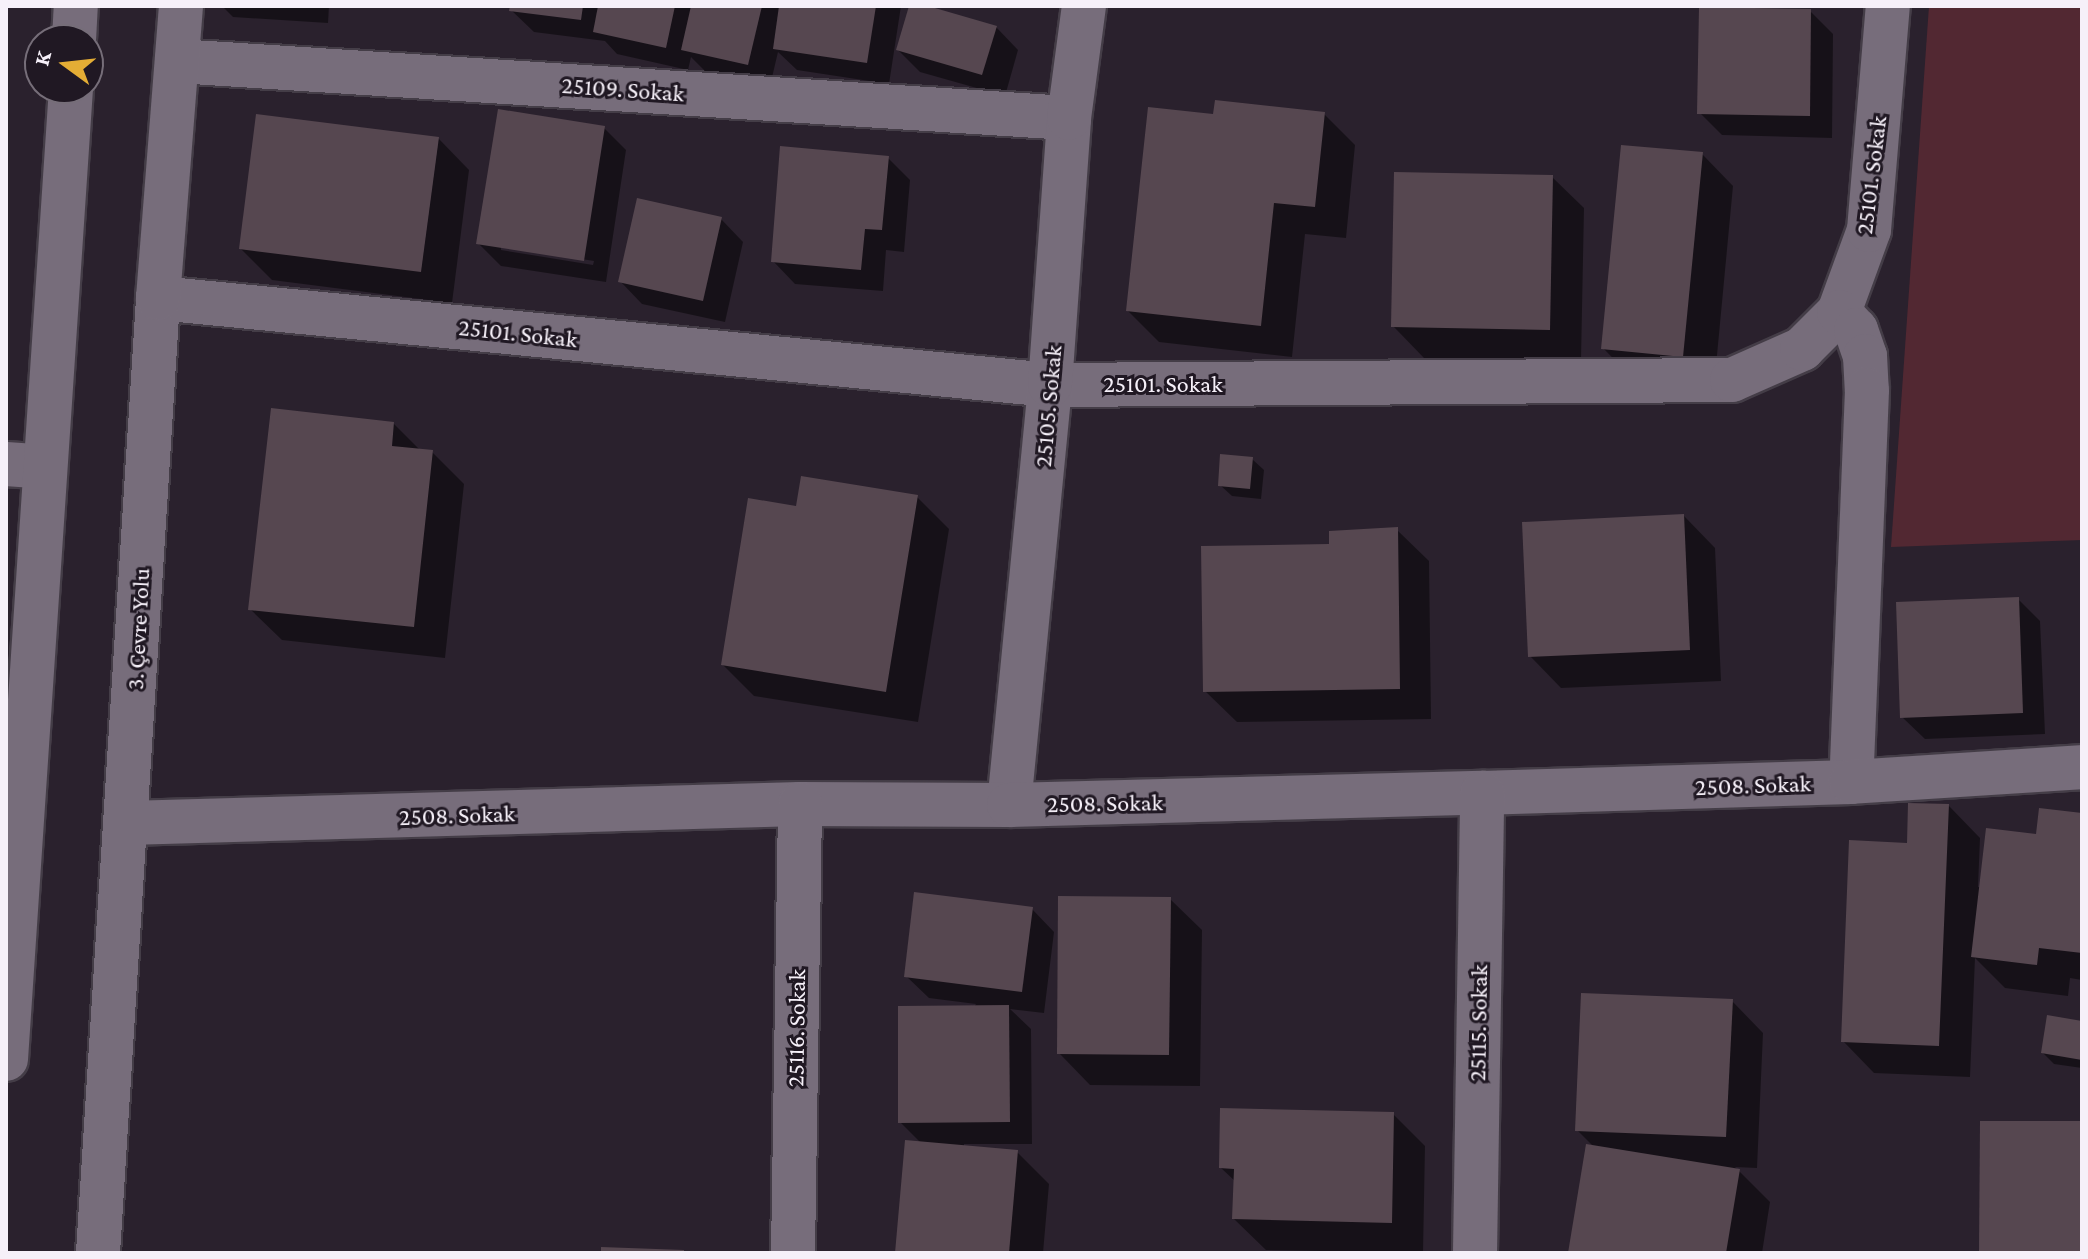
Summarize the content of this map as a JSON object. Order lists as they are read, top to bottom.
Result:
{
  "streets": {
    "street": [
      "25109. Sokak",
      "25101. Sokak",
      "25105. Sokak",
      "3. Çevre Yolu",
      "2508. Sokak",
      "25115. Sokak",
      "25116. Sokak"
    ]
  },
  "crossings": [
    ["25109. Sokak", "25105. Sokak"],
    ["25109. Sokak", "3. Çevre Yolu"],
    ["25101. Sokak", "25105. Sokak"],
    ["25101. Sokak", "3. Çevre Yolu"],
    ["25105. Sokak", "2508. Sokak"],
    ["3. Çevre Yolu", "2508. Sokak"],
    ["2508. Sokak", "25115. Sokak"],
    ["2508. Sokak", "25116. Sokak"]
  ],
  "north": "left"
}
